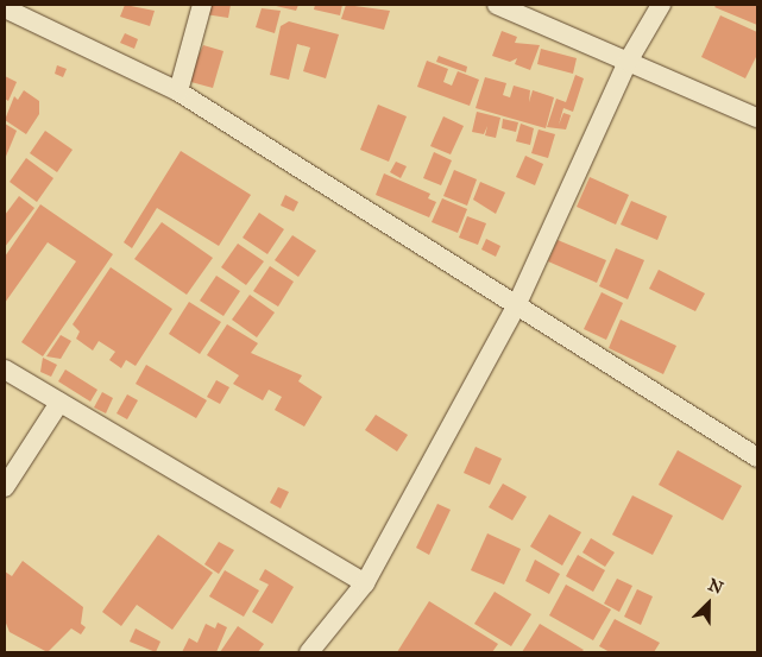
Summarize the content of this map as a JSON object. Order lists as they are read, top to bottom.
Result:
{
  "north": "top right"
}
